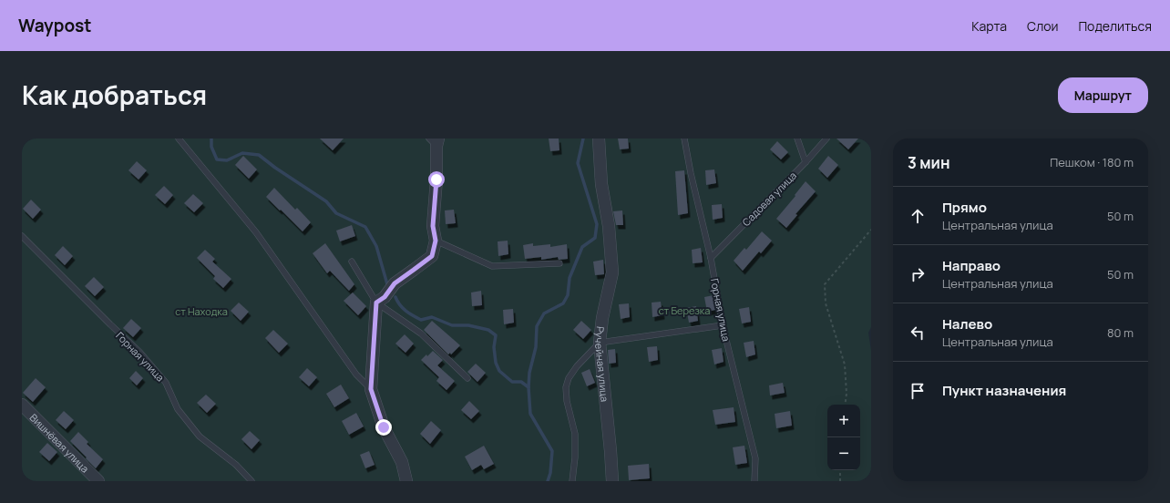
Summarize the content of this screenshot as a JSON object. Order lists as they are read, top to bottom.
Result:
{
  "streets": {
    "street": ["Ручейная улица", "Вишнёвая улица"],
    "lane": ["Садовая улица", "Горная улица"]
  },
  "crossings": [
    ["Садовая улица", "Горная улица"]
  ],
  "parks": ["ст Березка", "ст Находка"],
  "page": {
    "header": "Waypost",
    "nav": ["Карта", "Слои", "Поделиться"],
    "title": "Как добраться",
    "buttons": "Маршрут",
    "heading": ["3 мин", "Пешком · 180 m"],
    "list": [
      ["Прямо", "Центральная улица", "50 m"],
      ["Направо", "Центральная улица", "50 m"],
      ["Налево", "Центральная улица", "80 m"],
      "Пункт назначения"
    ],
    "map_buttons": ["+", "−"]
  }
}
